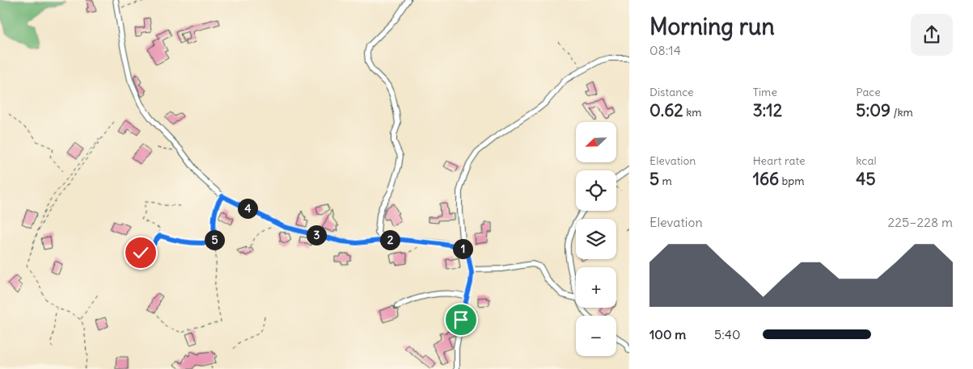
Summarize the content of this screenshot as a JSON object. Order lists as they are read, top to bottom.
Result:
{
  "north": "bottom left",
  "page": {
    "heading": ["Morning run", "08:14"],
    "stats": [
      ["Distance", "0.62 km"],
      ["Time", "3:12"],
      ["Pace", "5:09 /km"],
      ["Elevation", "5 m"],
      ["Heart rate", "166 bpm"],
      ["kcal", "45"]
    ],
    "map_buttons": ["+", "−"],
    "pins": [
      "4",
      "3",
      "2",
      "5",
      "1"
    ],
    "chart": ["Elevation", "225–228 m"],
    "list": [
      {
        "name": "100 m",
        "note": "5:40"
      }
    ]
  }
}
